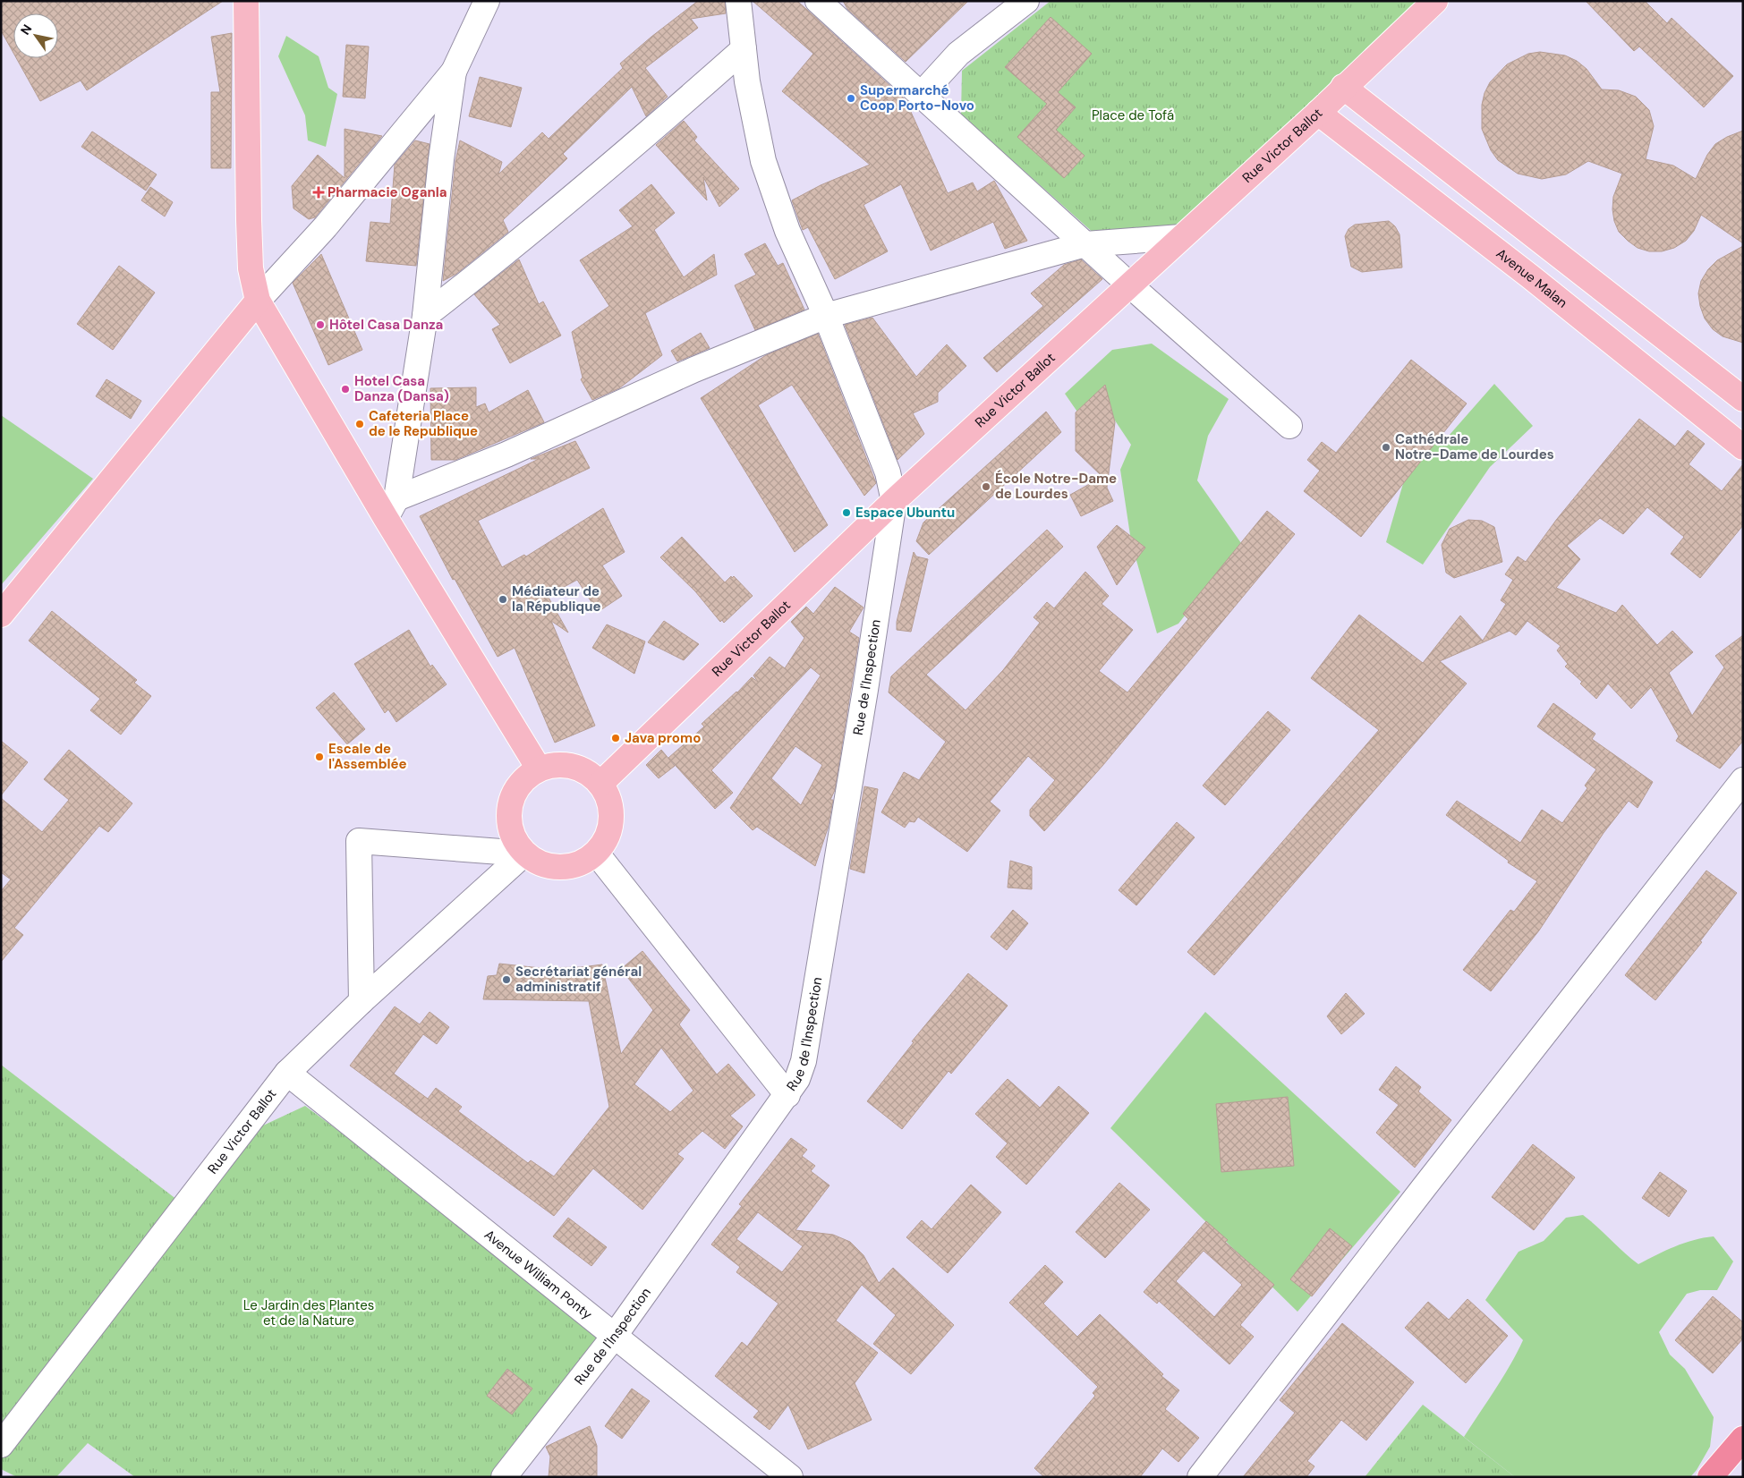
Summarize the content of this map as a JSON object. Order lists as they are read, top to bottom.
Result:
{
  "streets": {
    "main road": ["Rue Victor Ballot", "Avenue Malan"],
    "street": ["Rue de l'Inspection", "Avenue William Ponty"]
  },
  "crossings": [
    ["Rue Victor Ballot", "Avenue Malan"],
    ["Rue Victor Ballot", "Rue de l'Inspection"],
    ["Rue Victor Ballot", "Avenue William Ponty"],
    ["Rue de l'Inspection", "Avenue William Ponty"]
  ],
  "parks": ["Place de Tofá", "Le Jardin des Plantes et de la Nature"],
  "places": {
    "other": [
      "Supermarché Coop Porto-Novo",
      "Hôtel Casa Danza",
      "Hotel Casa Danza (Dansa)",
      "Cafeteria Place de le Republique",
      "Cathédrale Notre-Dame de Lourdes",
      "École Notre-Dame de Lourdes",
      "Espace Ubuntu",
      "Médiateur de la République",
      "Java promo",
      "Escale de l'Assemblée",
      "Secrétariat général administratif"
    ],
    "health": ["Pharmacie Oganla"]
  },
  "north": "top left"
}
